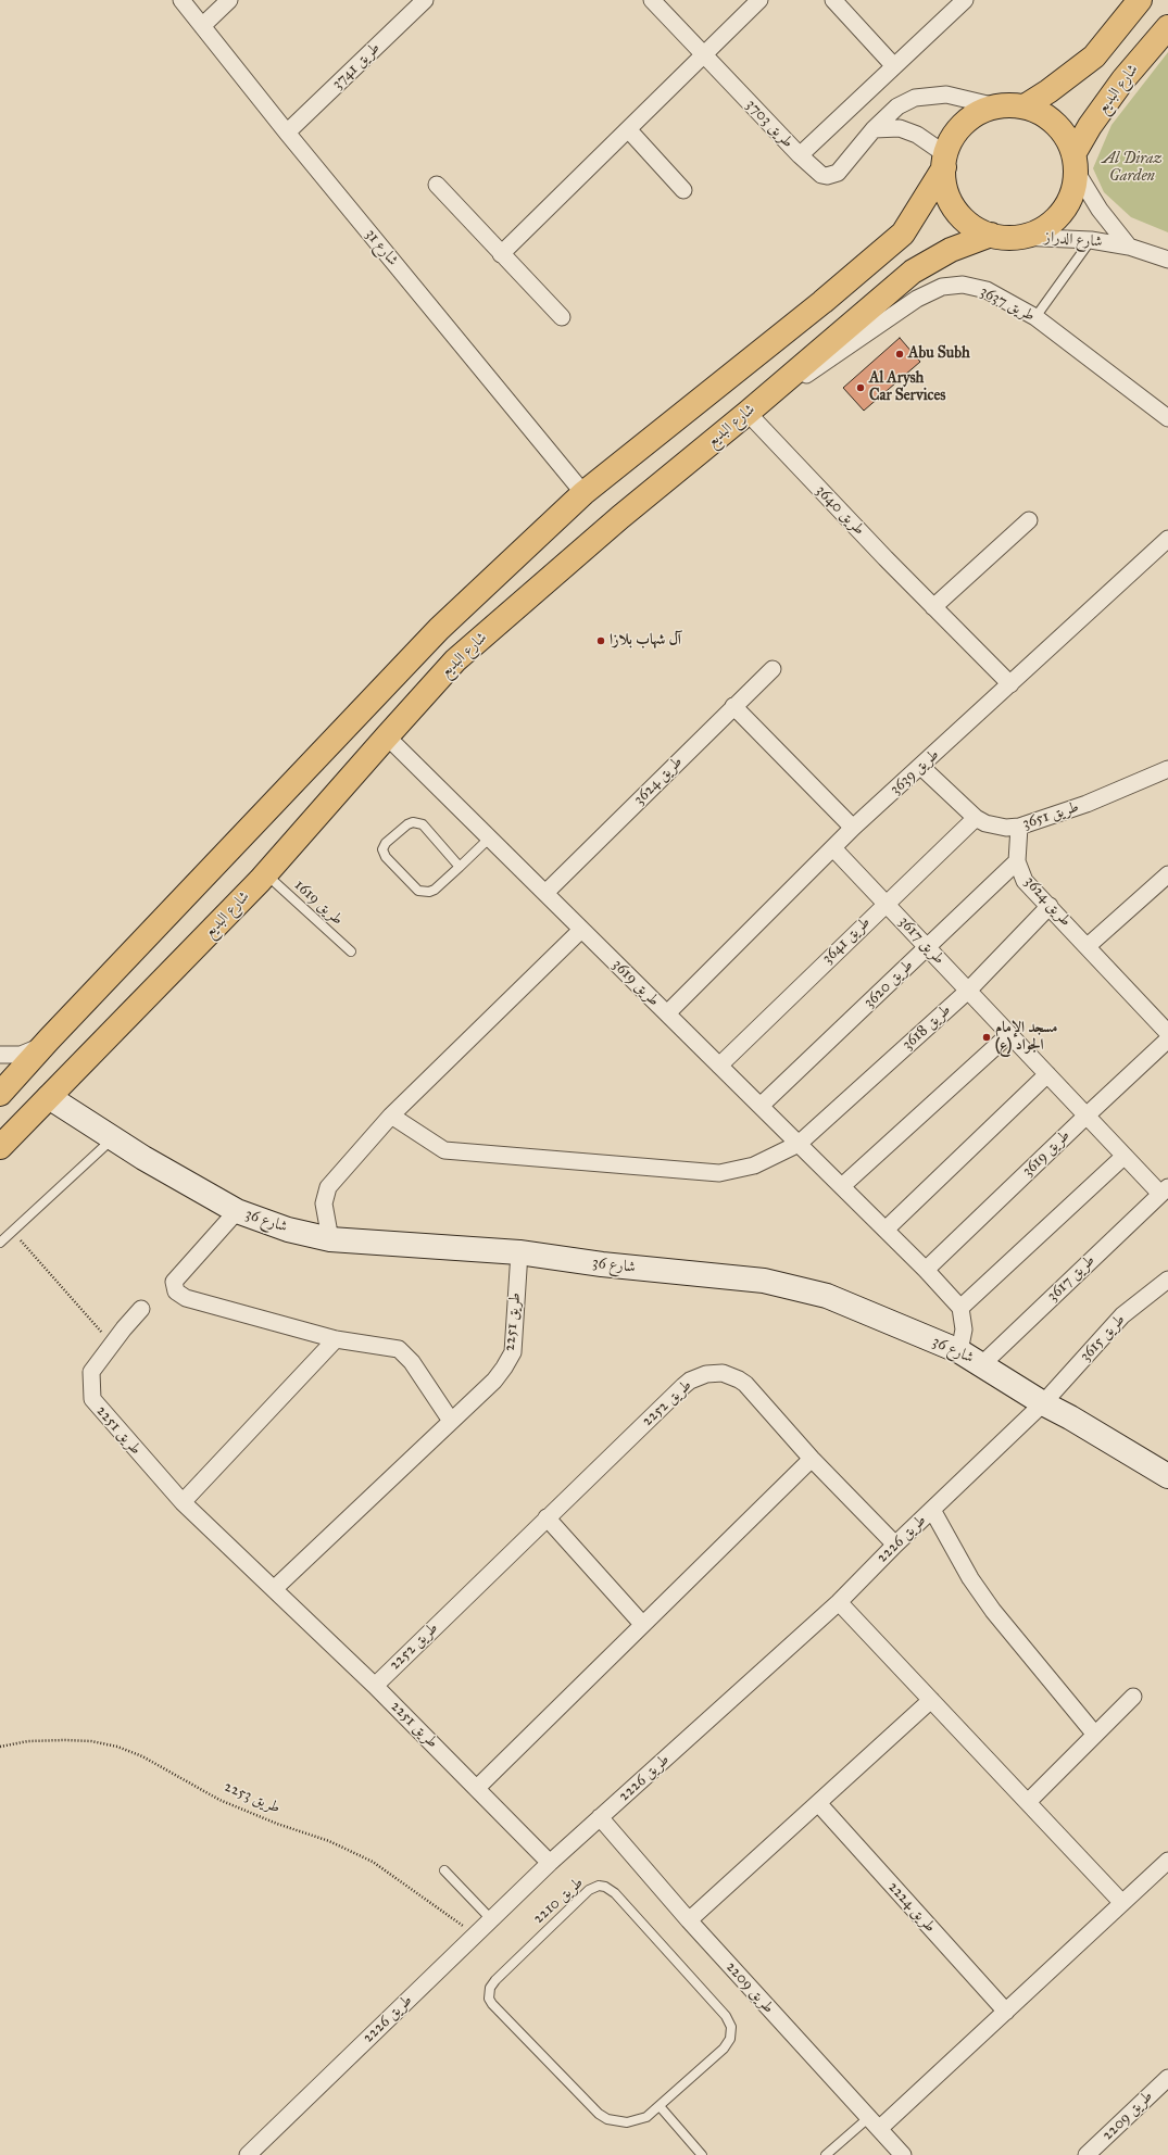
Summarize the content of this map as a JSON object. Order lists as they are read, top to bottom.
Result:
{
  "streets": {
    "main road": ["شارع البديع"],
    "street": [
      "طريق 3741",
      "طريق 3703",
      "شارع الدراز",
      "شارع 31",
      "طريق 3637",
      "طريق 3640",
      "طريق 3639",
      "طريق 3624",
      "طريق 3651",
      "طريق 3641",
      "طريق 3617",
      "طريق 3619",
      "طريق 3620",
      "طريق 3618",
      "شارع 36",
      "طريق 2251",
      "طريق 3615",
      "طريق 2252",
      "طريق 2226",
      "طريق 2224",
      "طريق 2209"
    ],
    "lane": ["طريق 1619", "طريق 2210"],
    "path": ["طريق 2253"]
  },
  "crossings": [
    ["طريق 3741", "شارع 31"],
    ["شارع البديع", "شارع الدراز"],
    ["شارع البديع", "طريق 3637"],
    ["شارع البديع", "طريق 3640"],
    ["شارع البديع", "طريق 1619"],
    ["شارع البديع", "طريق 3619"],
    ["شارع البديع", "شارع 36"],
    ["طريق 3637", "طريق 3640"],
    ["طريق 3640", "طريق 3639"],
    ["طريق 3639", "طريق 3651"],
    ["طريق 3639", "طريق 3617"],
    ["طريق 3639", "طريق 3619"],
    ["طريق 3624", "طريق 3651"],
    ["طريق 3624", "طريق 3619"],
    ["طريق 3624", "طريق 3620"],
    ["طريق 3624", "طريق 3618"],
    ["طريق 3651", "طريق 3641"],
    ["طريق 3641", "طريق 3617"],
    ["طريق 3641", "طريق 3619"],
    ["طريق 3617", "طريق 3619"],
    ["طريق 3617", "طريق 3620"],
    ["طريق 3617", "طريق 3618"],
    ["طريق 3617", "شارع 36"],
    ["طريق 3619", "طريق 3620"],
    ["طريق 3619", "طريق 3618"],
    ["شارع 36", "طريق 2251"],
    ["شارع 36", "طريق 3615"],
    ["شارع 36", "طريق 2226"],
    ["طريق 2251", "طريق 2252"],
    ["طريق 2251", "طريق 2226"],
    ["طريق 3615", "طريق 2226"],
    ["طريق 2252", "طريق 2226"],
    ["طريق 2226", "طريق 2253"],
    ["طريق 2226", "طريق 2209"]
  ],
  "parks": ["Al Diraz Garden"],
  "places": [
    "Abu Subh",
    "Al Arysh Car Services",
    "آل شهاب بلازا",
    "مسجد الإمام الجواد (ع)"
  ]
}
